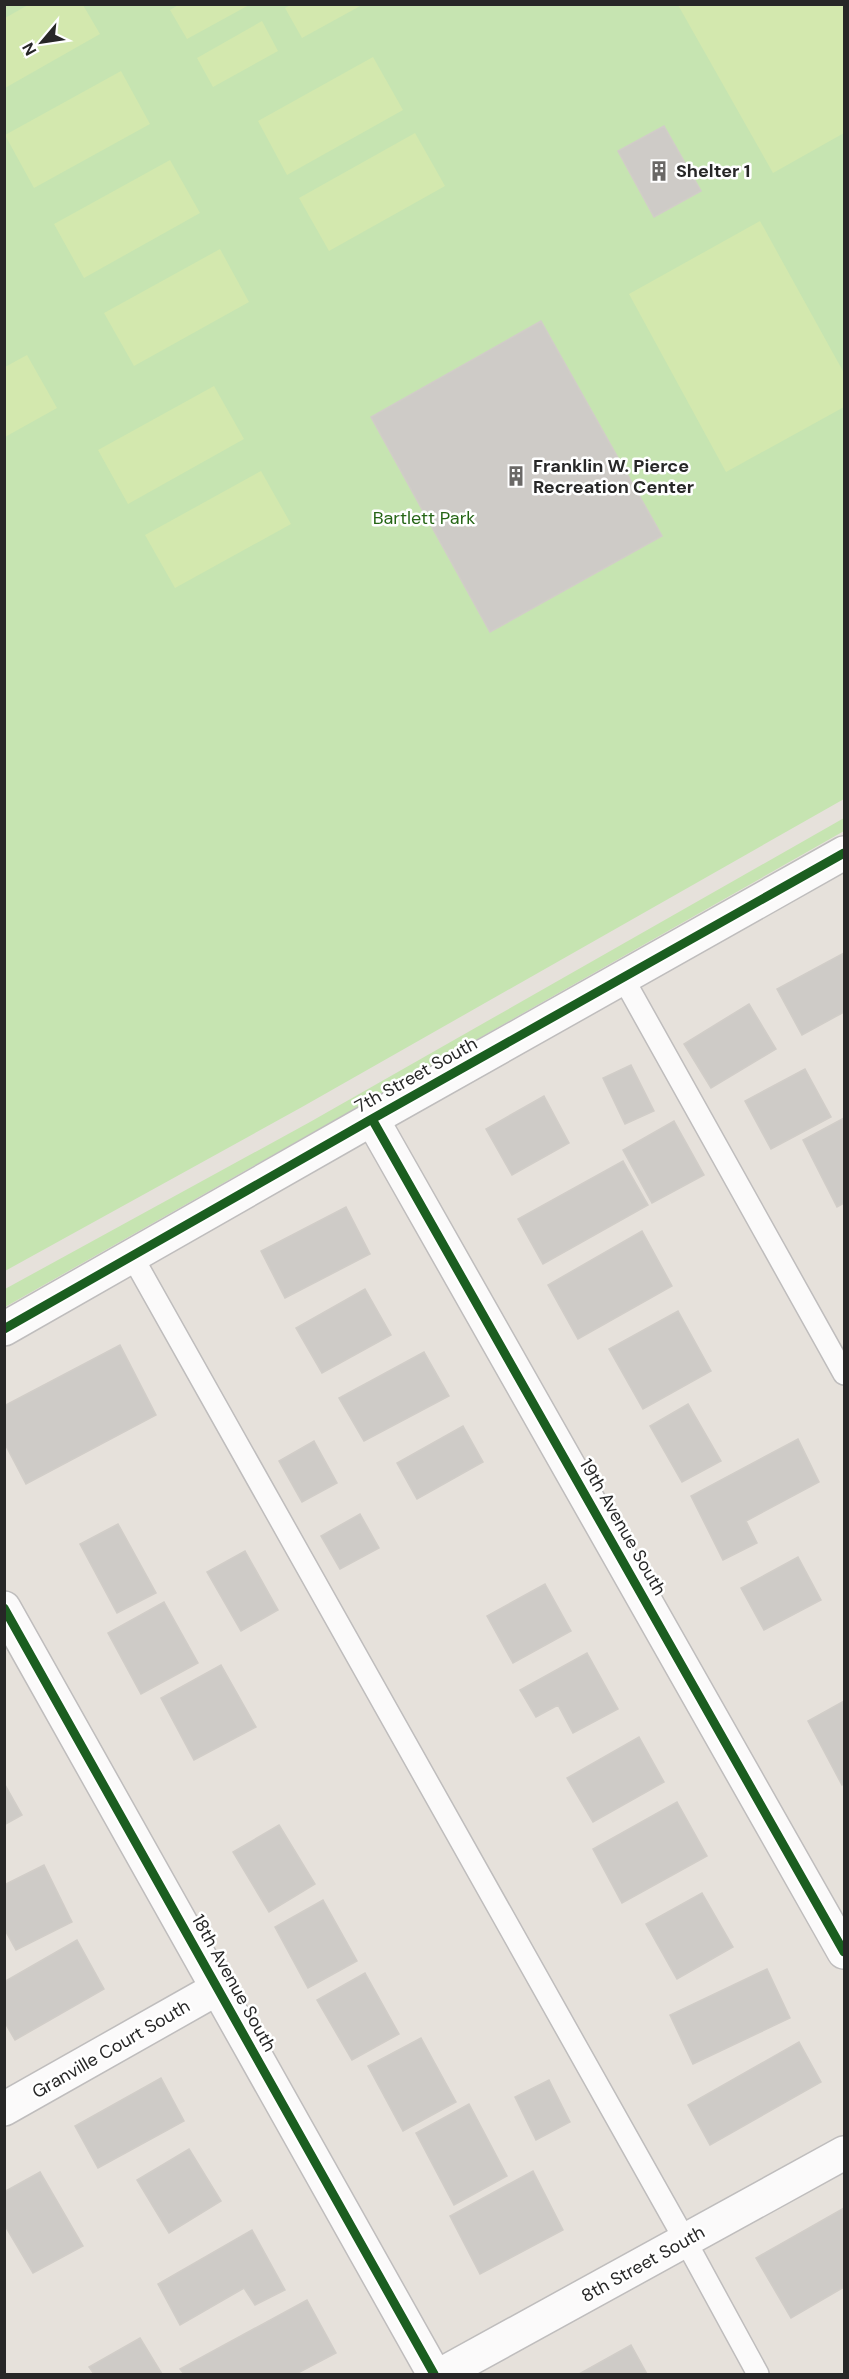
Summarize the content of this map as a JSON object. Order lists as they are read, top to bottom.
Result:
{
  "streets": {
    "street": [
      "7th Street South",
      "19th Avenue South",
      "18th Avenue South",
      "Granville Court South",
      "8th Street South"
    ]
  },
  "crossings": [
    ["7th Street South", "19th Avenue South"],
    ["18th Avenue South", "Granville Court South"]
  ],
  "parks": ["Bartlett Park"],
  "places": {
    "building": ["Shelter 1", "Franklin W. Pierce Recreation Center"]
  },
  "north": "bottom left"
}
